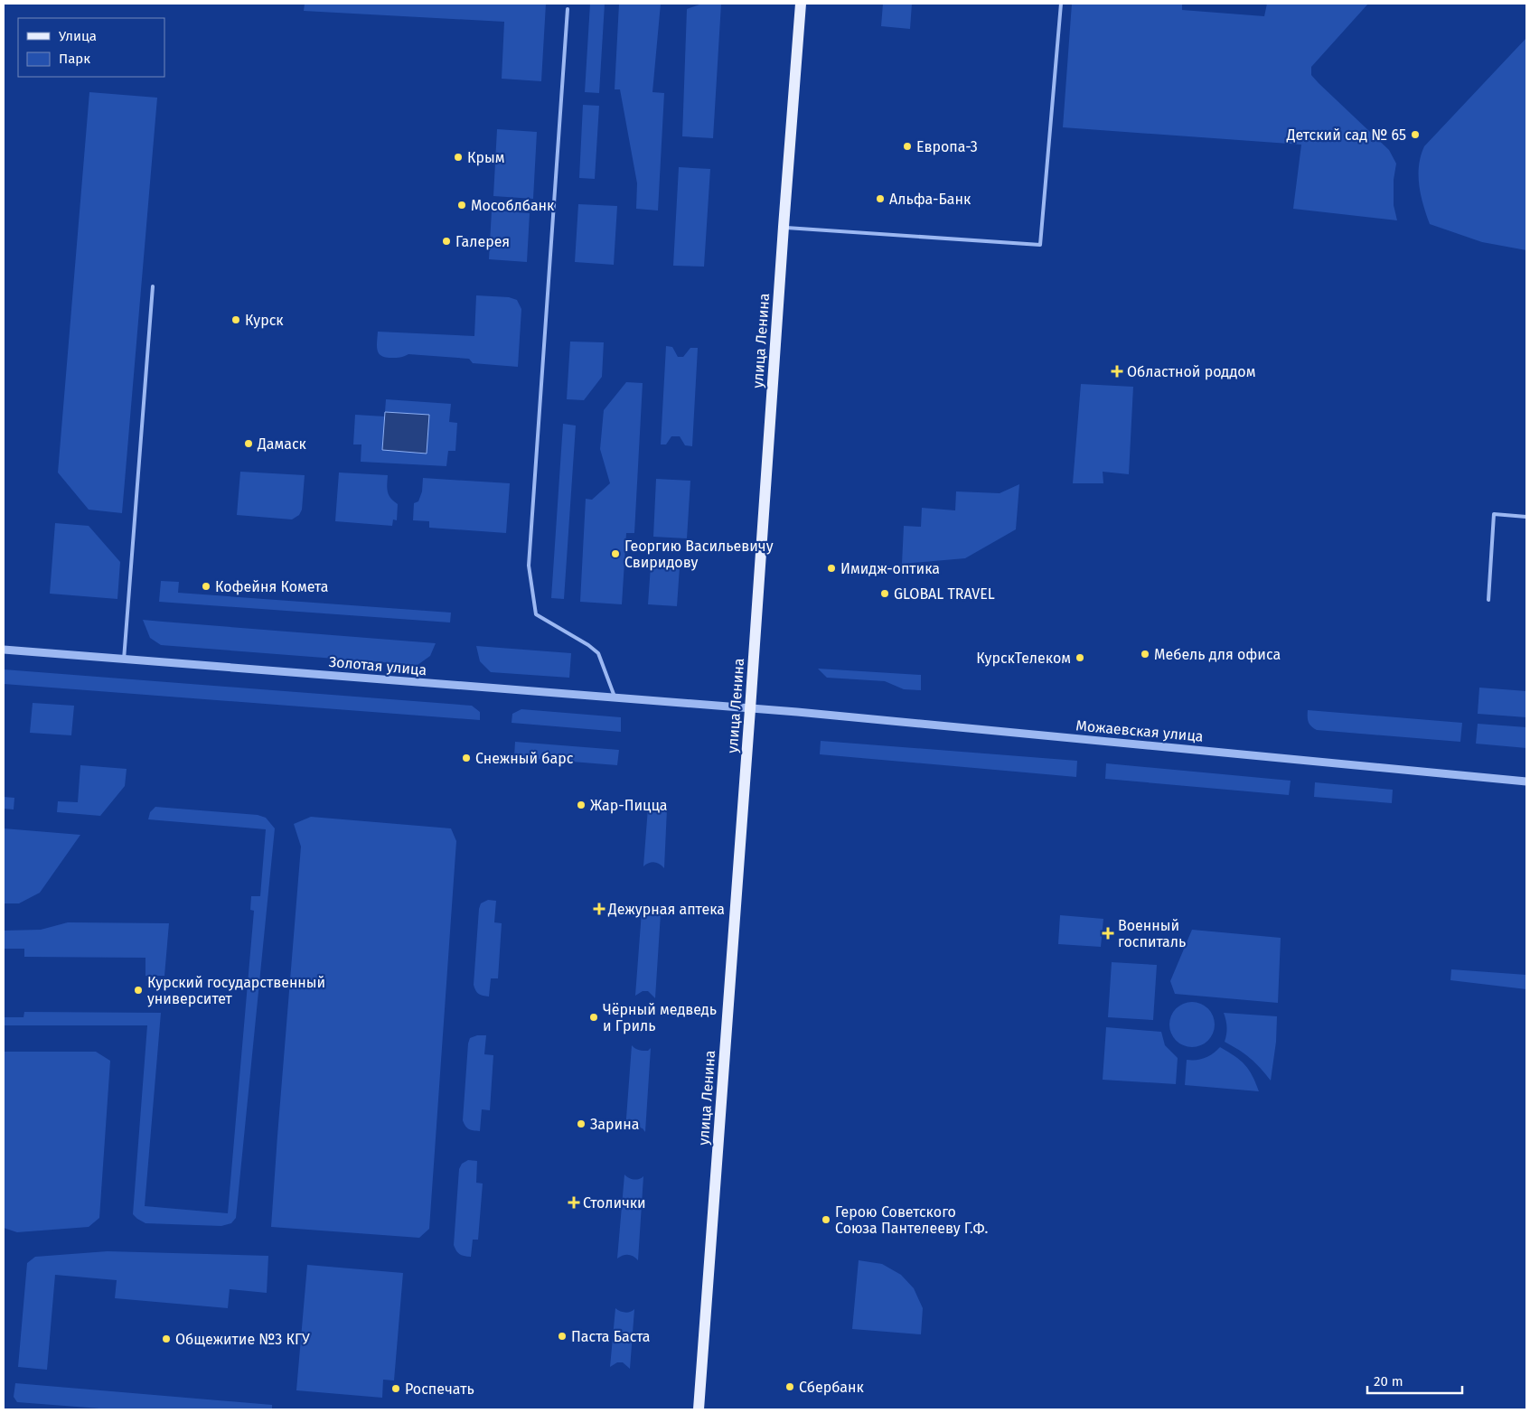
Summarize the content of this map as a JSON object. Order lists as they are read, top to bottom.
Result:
{
  "streets": {
    "main road": ["улица Ленина"],
    "street": ["Золотая улица", "Можаевская улица"]
  },
  "crossings": [
    ["улица Ленина", "Золотая улица"],
    ["улица Ленина", "Можаевская улица"],
    ["Золотая улица", "Можаевская улица"]
  ],
  "places": {
    "other": [
      "Детский сад № 65",
      "Европа-3",
      "Крым",
      "Альфа-Банк",
      "Мособлбанк",
      "Галерея",
      "Курск",
      "Дамаск",
      "Георгию Васильевичу Свиридову",
      "Имидж-оптика",
      "Кофейня Комета",
      "GLOBAL TRAVEL",
      "Мебель для офиса",
      "КурскТелеком",
      "Снежный барс",
      "Жар-Пицца",
      "Курский государственный университет",
      "Чёрный медведь и Гриль",
      "Зарина",
      "Герою Советского Союза Пантелееву Г.Ф.",
      "Паста Баста",
      "Общежитие №3 КГУ",
      "Сбербанк",
      "Роспечать"
    ],
    "health": [
      "Областной роддом",
      "Дежурная аптека",
      "Военный госпиталь",
      "Столички"
    ]
  },
  "legend": ["Улица", "Парк"],
  "scale_bar": "20 m"
}
